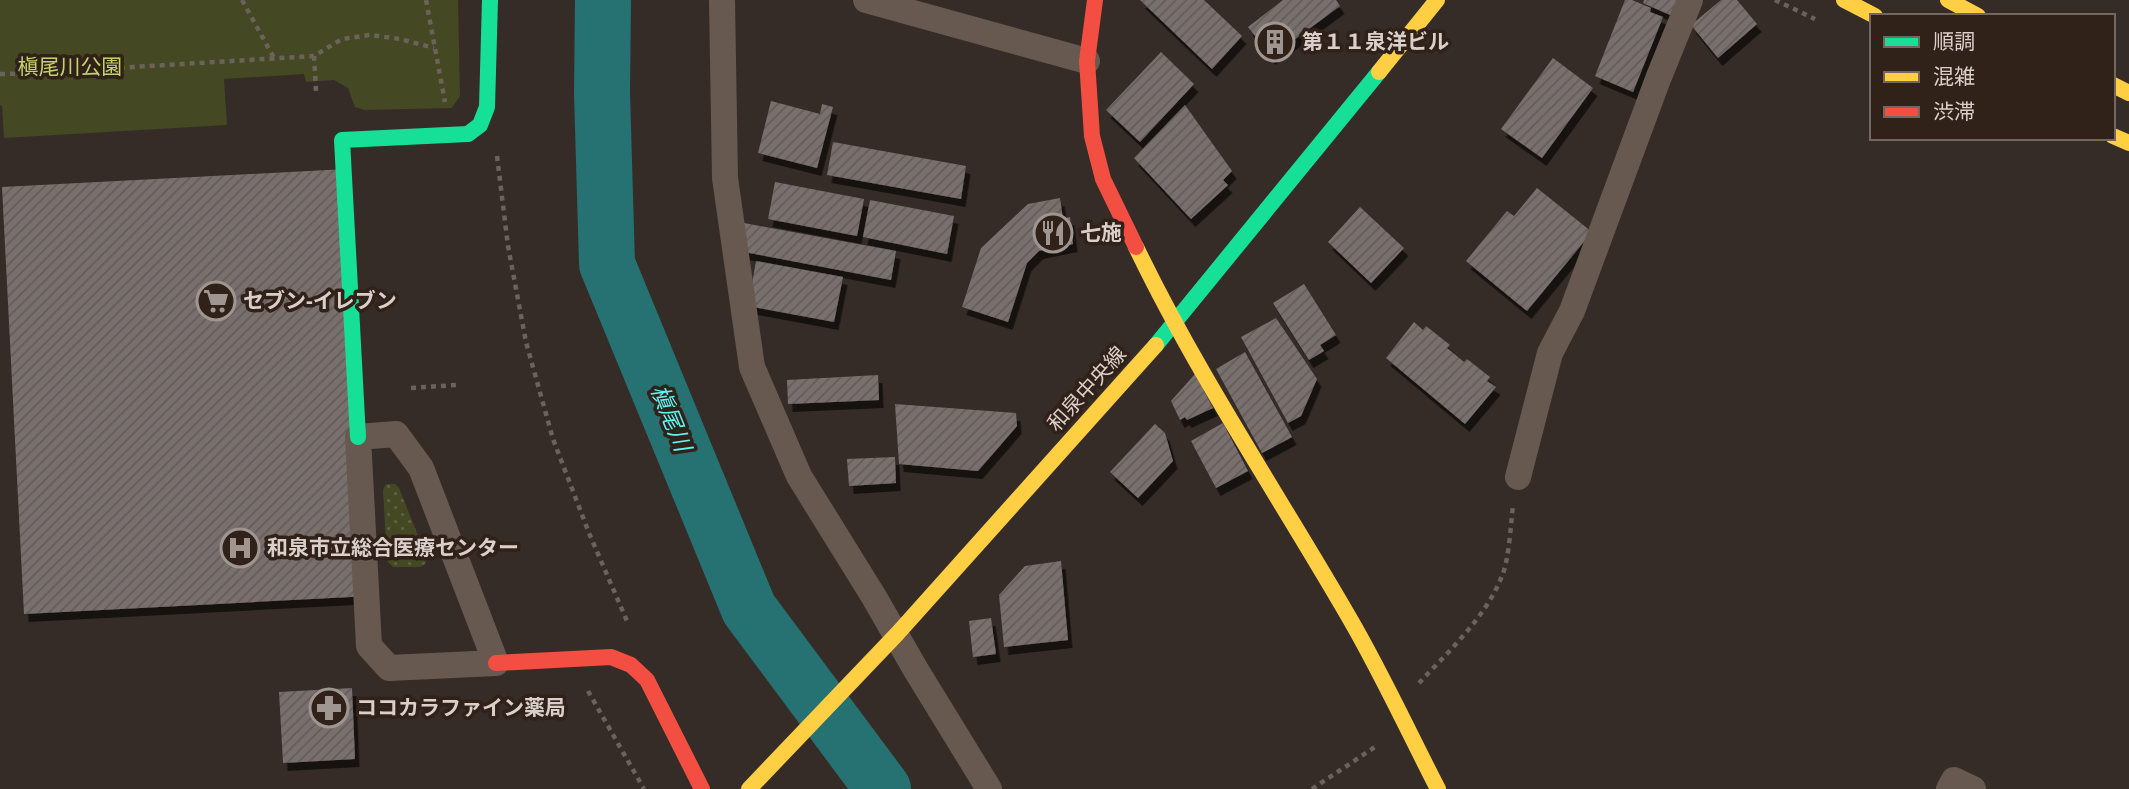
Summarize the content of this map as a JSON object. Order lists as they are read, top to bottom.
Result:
{
  "streets": {
    "street": ["和泉中央線"]
  },
  "water": ["槇尾川"],
  "parks": ["槇尾川公園"],
  "places": {
    "building": ["第１１泉洋ビル"],
    "restaurant": ["七施"],
    "supermarket": ["セブン-イレブン"],
    "hospital": ["和泉市立総合医療センター"],
    "pharmacy": ["ココカラファイン薬局"]
  },
  "legend": ["順調", "混雑", "渋滞"]
}
